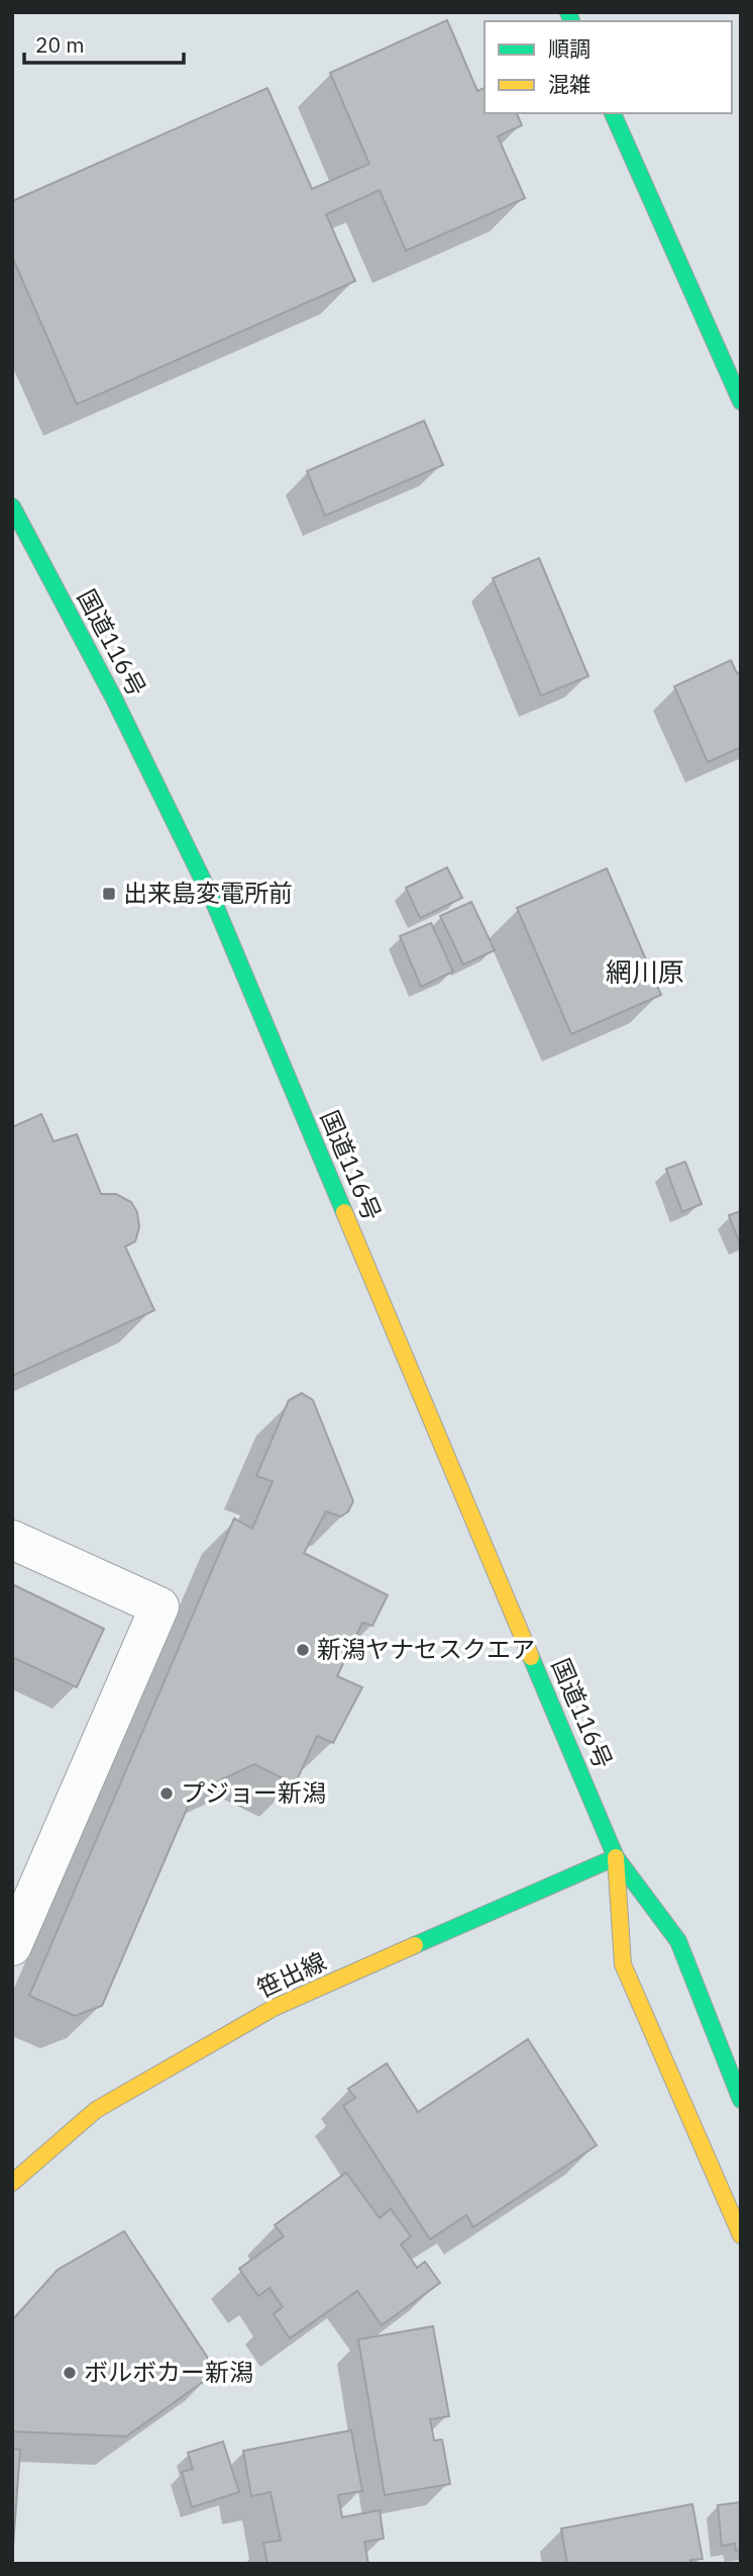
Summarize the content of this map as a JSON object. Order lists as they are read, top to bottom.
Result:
{
  "streets": {
    "main road": ["国道116号", "笹出線"]
  },
  "crossings": [
    ["国道116号", "笹出線"]
  ],
  "districts": ["網川原"],
  "places": {
    "transit": ["出来島変電所前"],
    "other": ["新潟ヤナセスクエア", "プジョー新潟", "ボルボカー新潟"]
  },
  "legend": ["順調", "混雑"],
  "scale_bar": "20 m"
}
